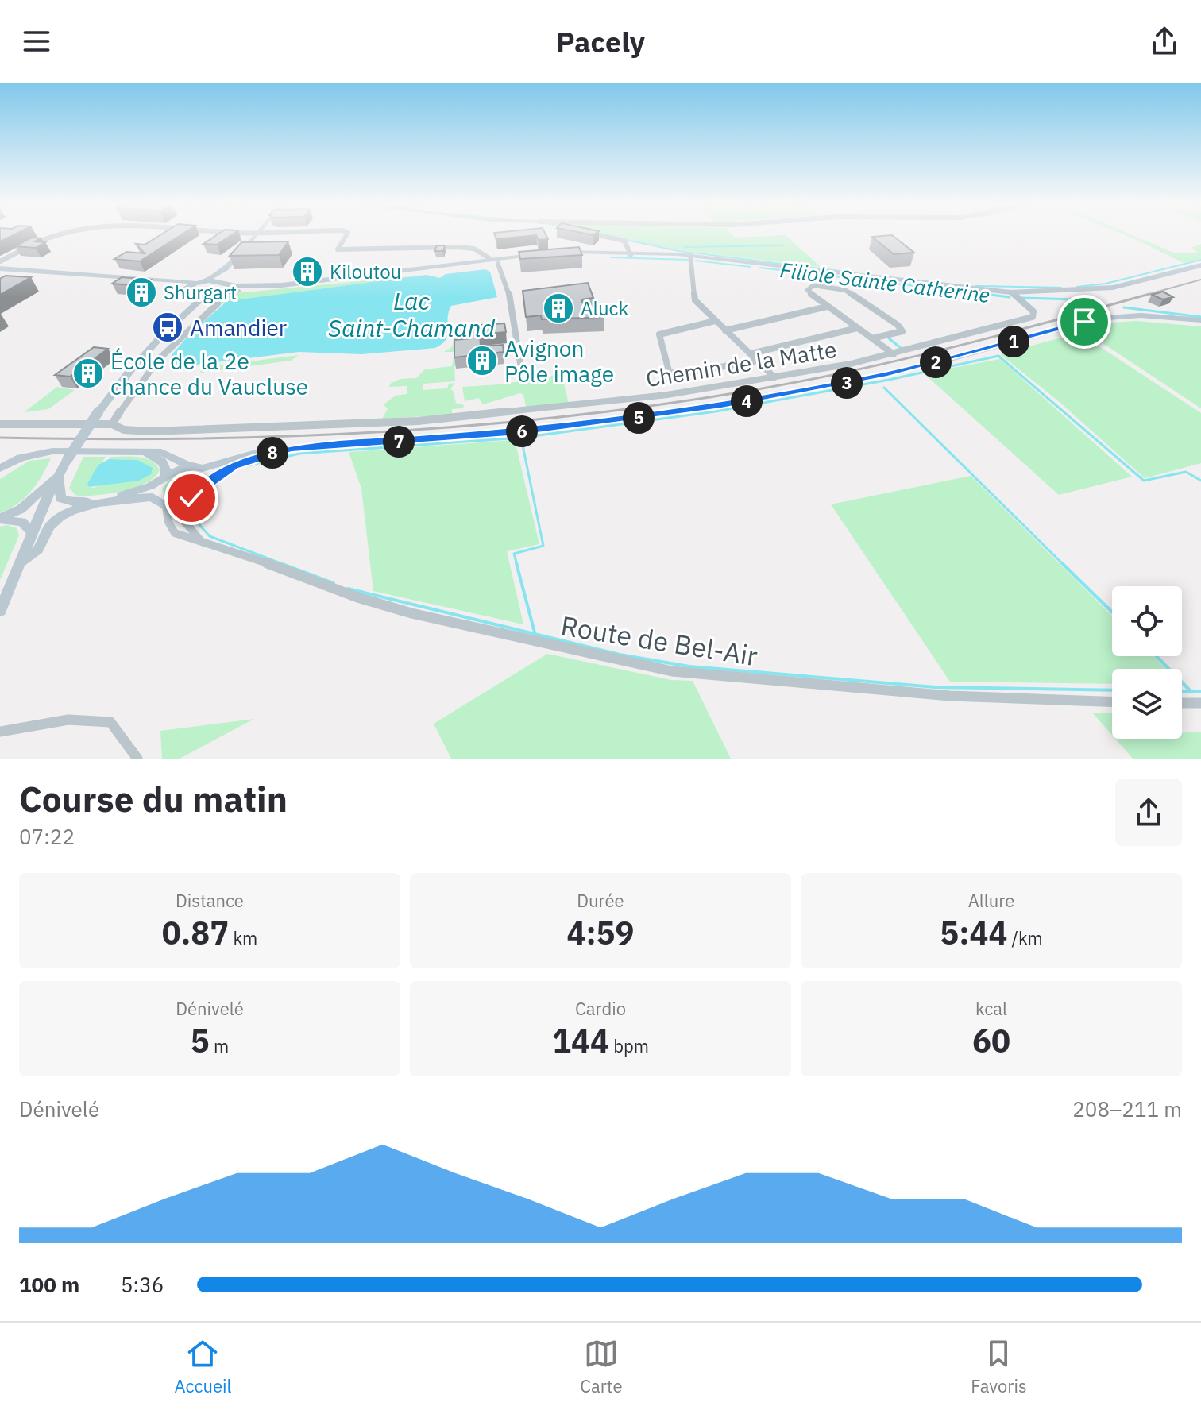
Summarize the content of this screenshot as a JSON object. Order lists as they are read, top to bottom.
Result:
{
  "streets": {
    "street": ["Chemin de la Matte", "Route de Bel-Air"]
  },
  "water": ["Filiole Sainte Catherine", "Lac Saint-Chamand"],
  "places": {
    "building": [
      "Kiloutou",
      "Shurgart",
      "Aluck",
      "Avignon Pôle image",
      "École de la 2e chance du Vaucluse"
    ],
    "bus stop": ["Amandier"]
  },
  "page": {
    "header": "Pacely",
    "pins": [
      "1",
      "2",
      "3",
      "4",
      "5",
      "6",
      "7",
      "8"
    ],
    "heading": ["Course du matin", "07:22"],
    "stats": [
      ["Distance", "0.87 km"],
      ["Durée", "4:59"],
      ["Allure", "5:44 /km"],
      ["Dénivelé", "5 m"],
      ["Cardio", "144 bpm"],
      ["kcal", "60"]
    ],
    "chart": ["Dénivelé", "208–211 m"],
    "list": [
      {
        "name": "100 m",
        "note": "5:36"
      }
    ],
    "tabs": ["Accueil", "Carte", "Favoris"]
  }
}
